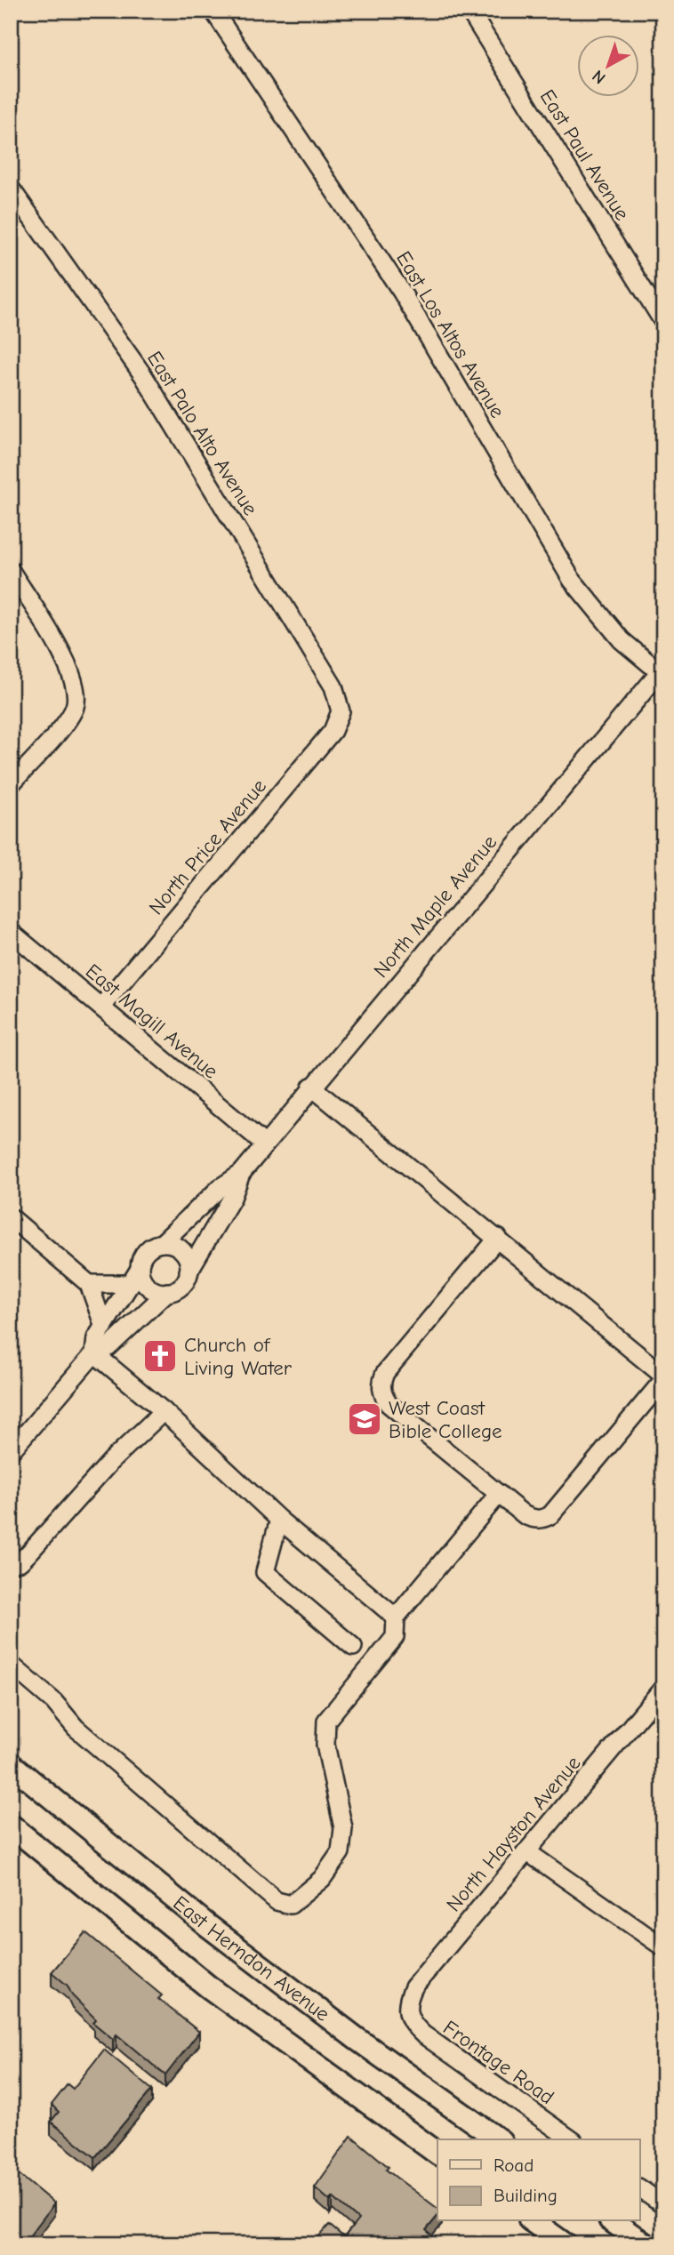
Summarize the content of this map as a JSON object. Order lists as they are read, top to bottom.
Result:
{
  "streets": {
    "main road": ["East Herndon Avenue"],
    "street": [
      "East Paul Avenue",
      "East Los Altos Avenue",
      "East Palo Alto Avenue",
      "North Price Avenue",
      "North Maple Avenue",
      "East Magill Avenue",
      "North Hayston Avenue",
      "Frontage Road"
    ]
  },
  "crossings": [
    ["East Los Altos Avenue", "North Maple Avenue"],
    ["East Palo Alto Avenue", "North Price Avenue"],
    ["North Price Avenue", "East Magill Avenue"],
    ["North Maple Avenue", "East Magill Avenue"],
    ["North Hayston Avenue", "Frontage Road"]
  ],
  "places": {
    "church": ["Church of Living Water"],
    "school or university": ["West Coast Bible College"]
  },
  "legend": ["Road", "Building"],
  "north": "bottom left"
}
